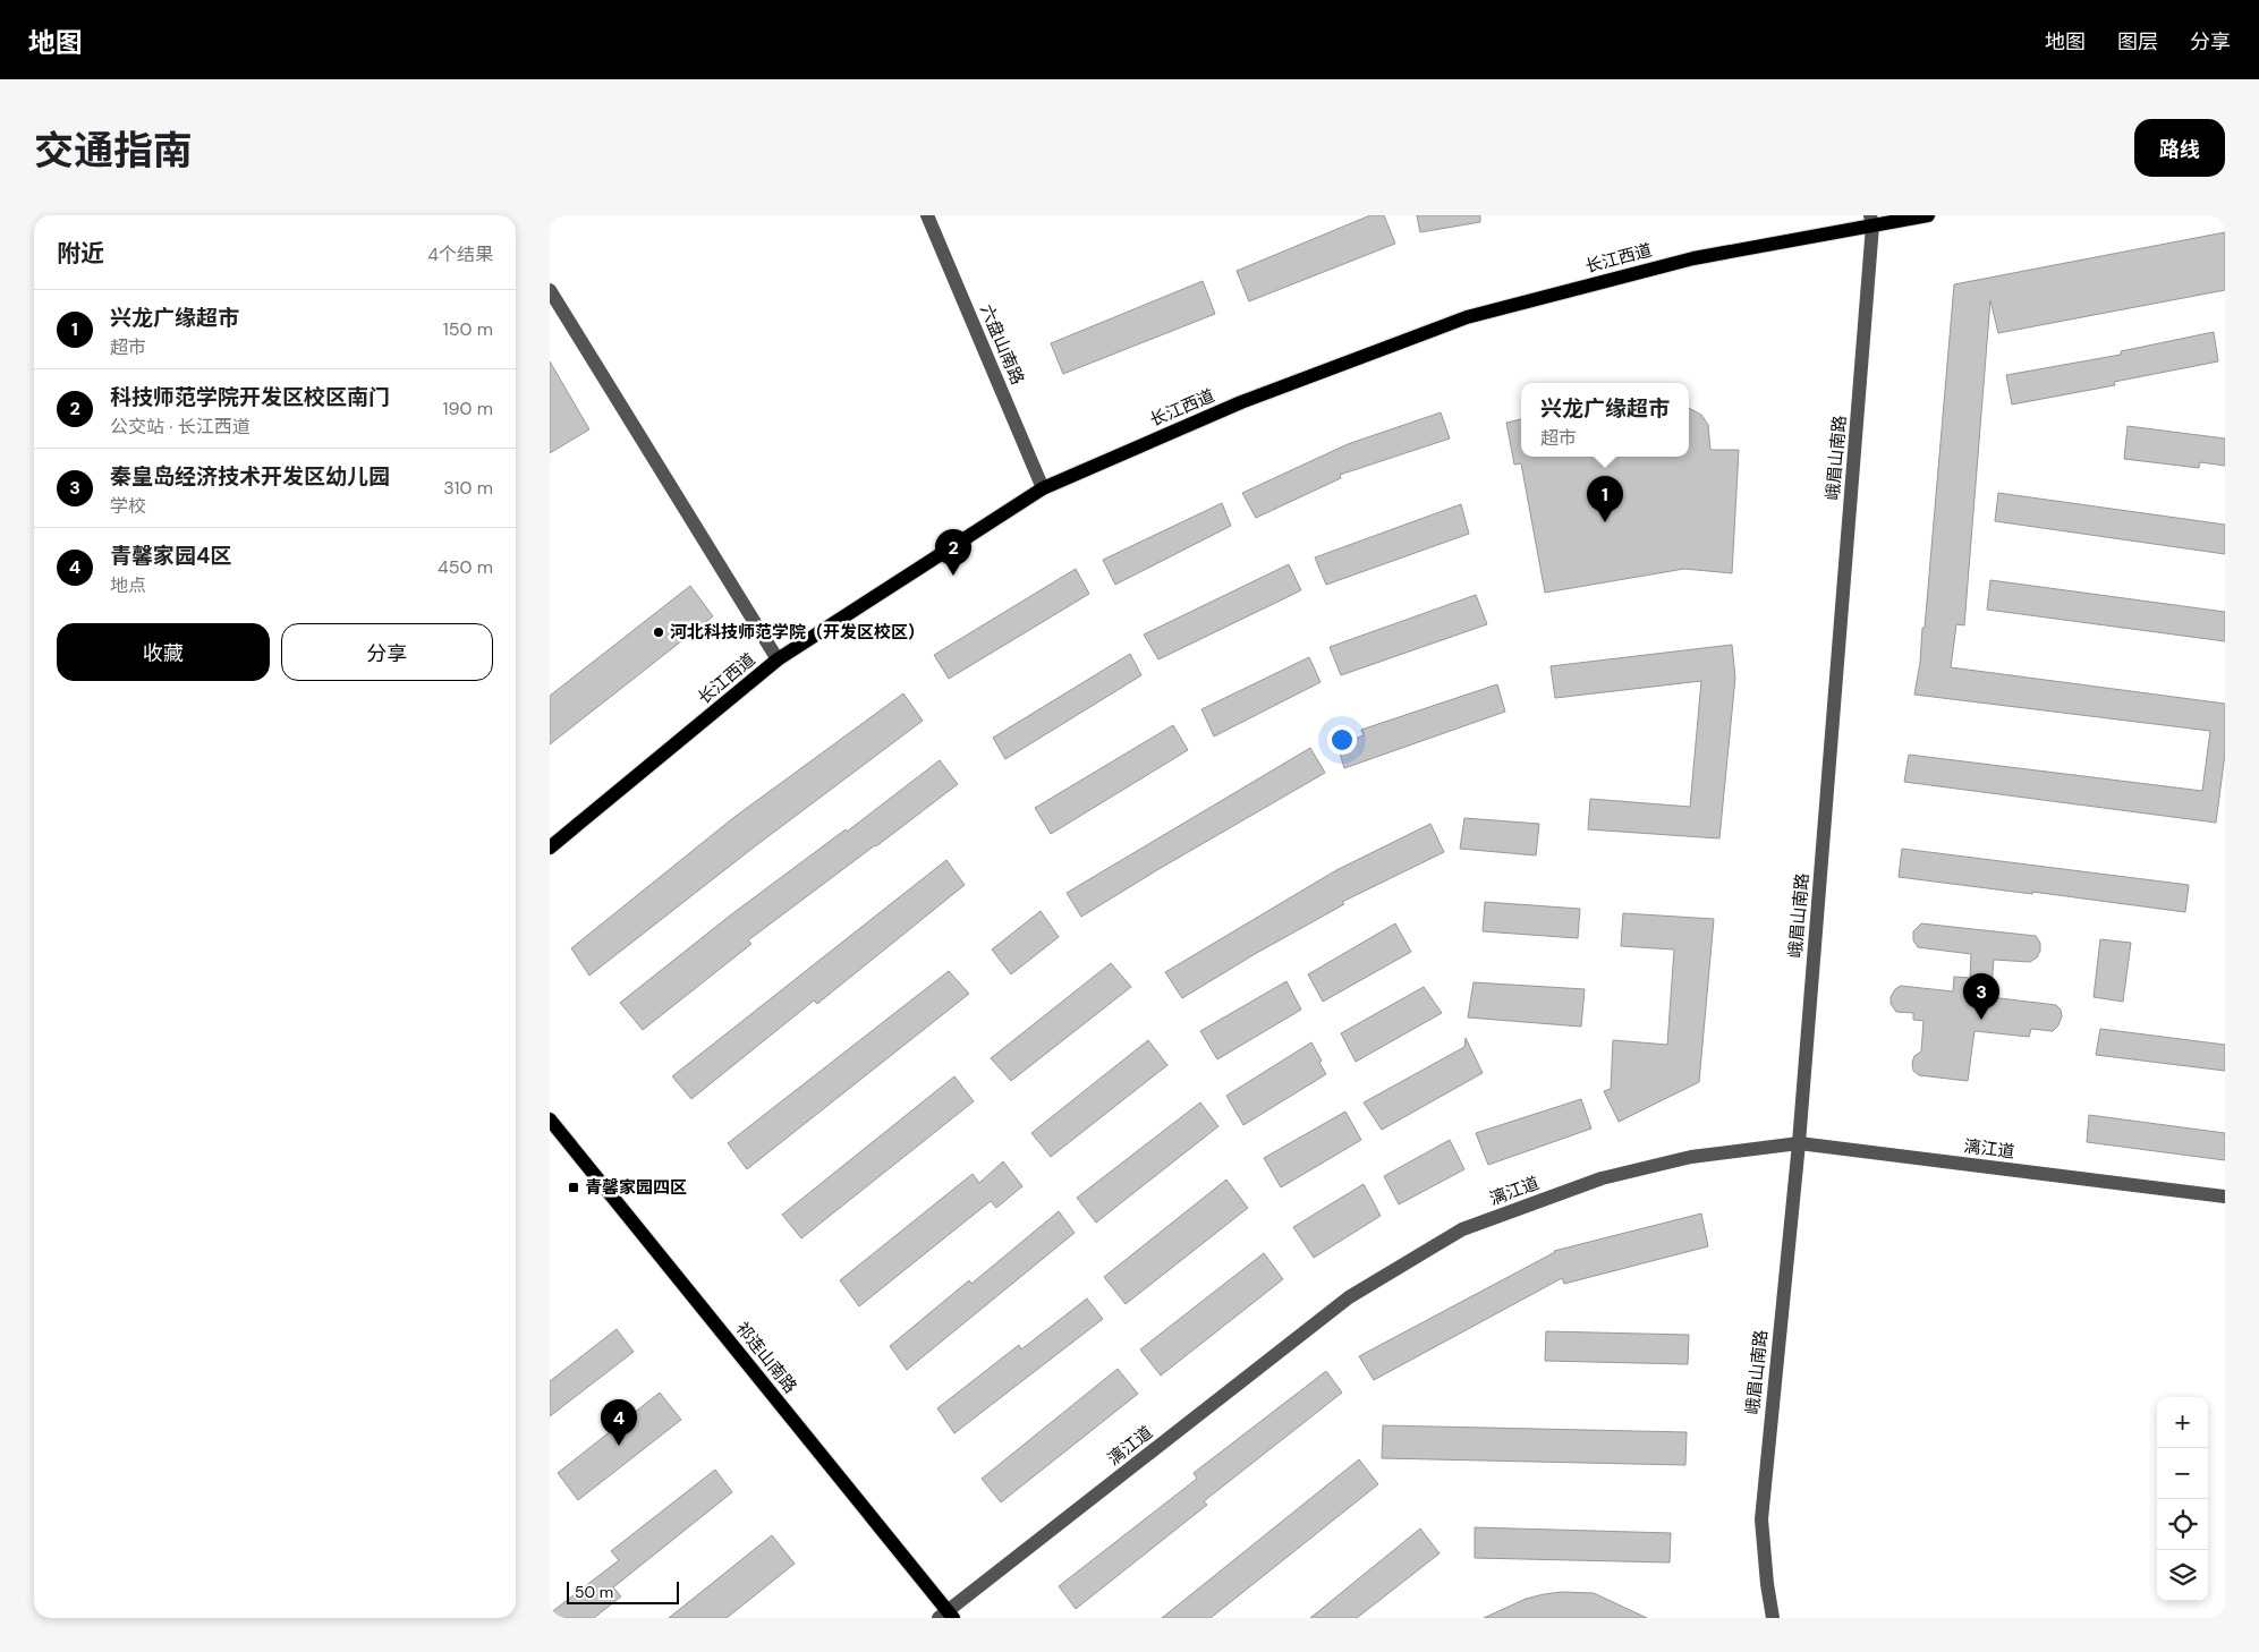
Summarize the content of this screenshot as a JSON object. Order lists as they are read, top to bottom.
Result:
{
  "streets": {
    "main road": ["长江西道", "祁连山南路"],
    "street": ["六盘山南路", "峨眉山南路", "漓江道"]
  },
  "crossings": [
    ["长江西道", "六盘山南路"],
    ["长江西道", "峨眉山南路"],
    ["峨眉山南路", "漓江道"],
    ["漓江道", "祁连山南路"]
  ],
  "places": {
    "other": ["河北科技师范学院（开发区校区）"],
    "transit": ["青馨家园四区"]
  },
  "scale_bar": "50 m",
  "page": {
    "header": "地图",
    "nav": ["地图", "图层", "分享"],
    "title": "交通指南",
    "buttons": [
      "路线",
      ["收藏", "分享"]
    ],
    "heading": ["附近", "4个结果"],
    "list": [
      {
        "mark": "1",
        "name": "兴龙广缘超市",
        "note": "超市",
        "value": "150 m"
      },
      {
        "mark": "2",
        "name": "科技师范学院开发区校区南门",
        "note": "公交站 · 长江西道",
        "value": "190 m"
      },
      {
        "mark": "3",
        "name": "秦皇岛经济技术开发区幼儿园",
        "note": "学校",
        "value": "310 m"
      },
      {
        "mark": "4",
        "name": "青馨家园4区",
        "note": "地点",
        "value": "450 m"
      }
    ],
    "popup": ["兴龙广缘超市", "超市"],
    "pins": [
      "1",
      "2",
      "3",
      "4"
    ],
    "map_buttons": ["+", "−"],
    "scale": "50 m"
  }
}
